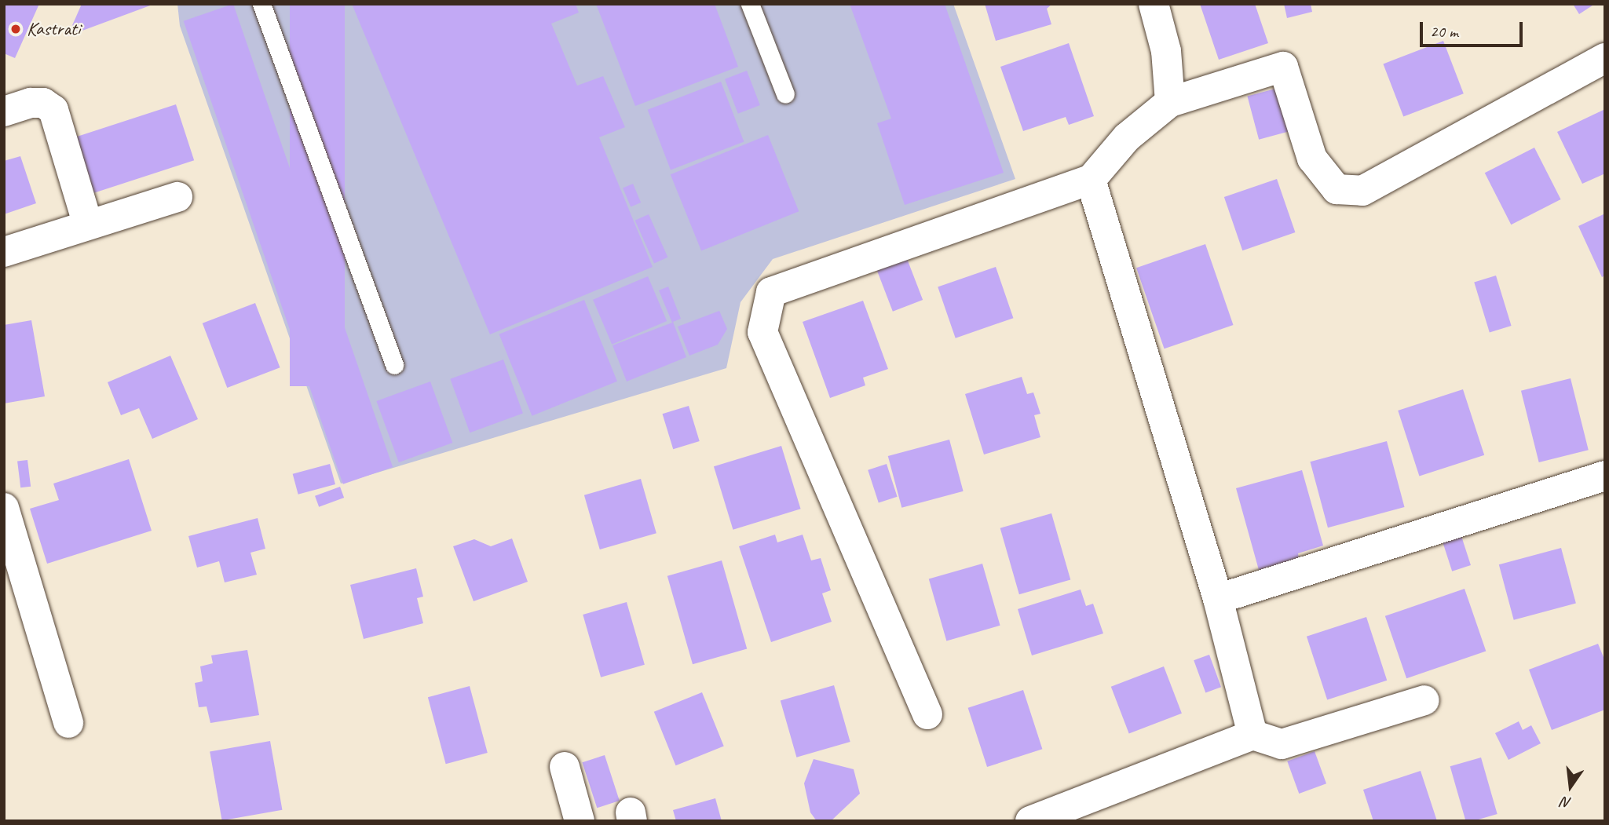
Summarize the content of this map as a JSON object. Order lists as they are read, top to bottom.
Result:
{
  "places": ["Kastrati"],
  "scale_bar": "20 m",
  "north": "bottom"
}
